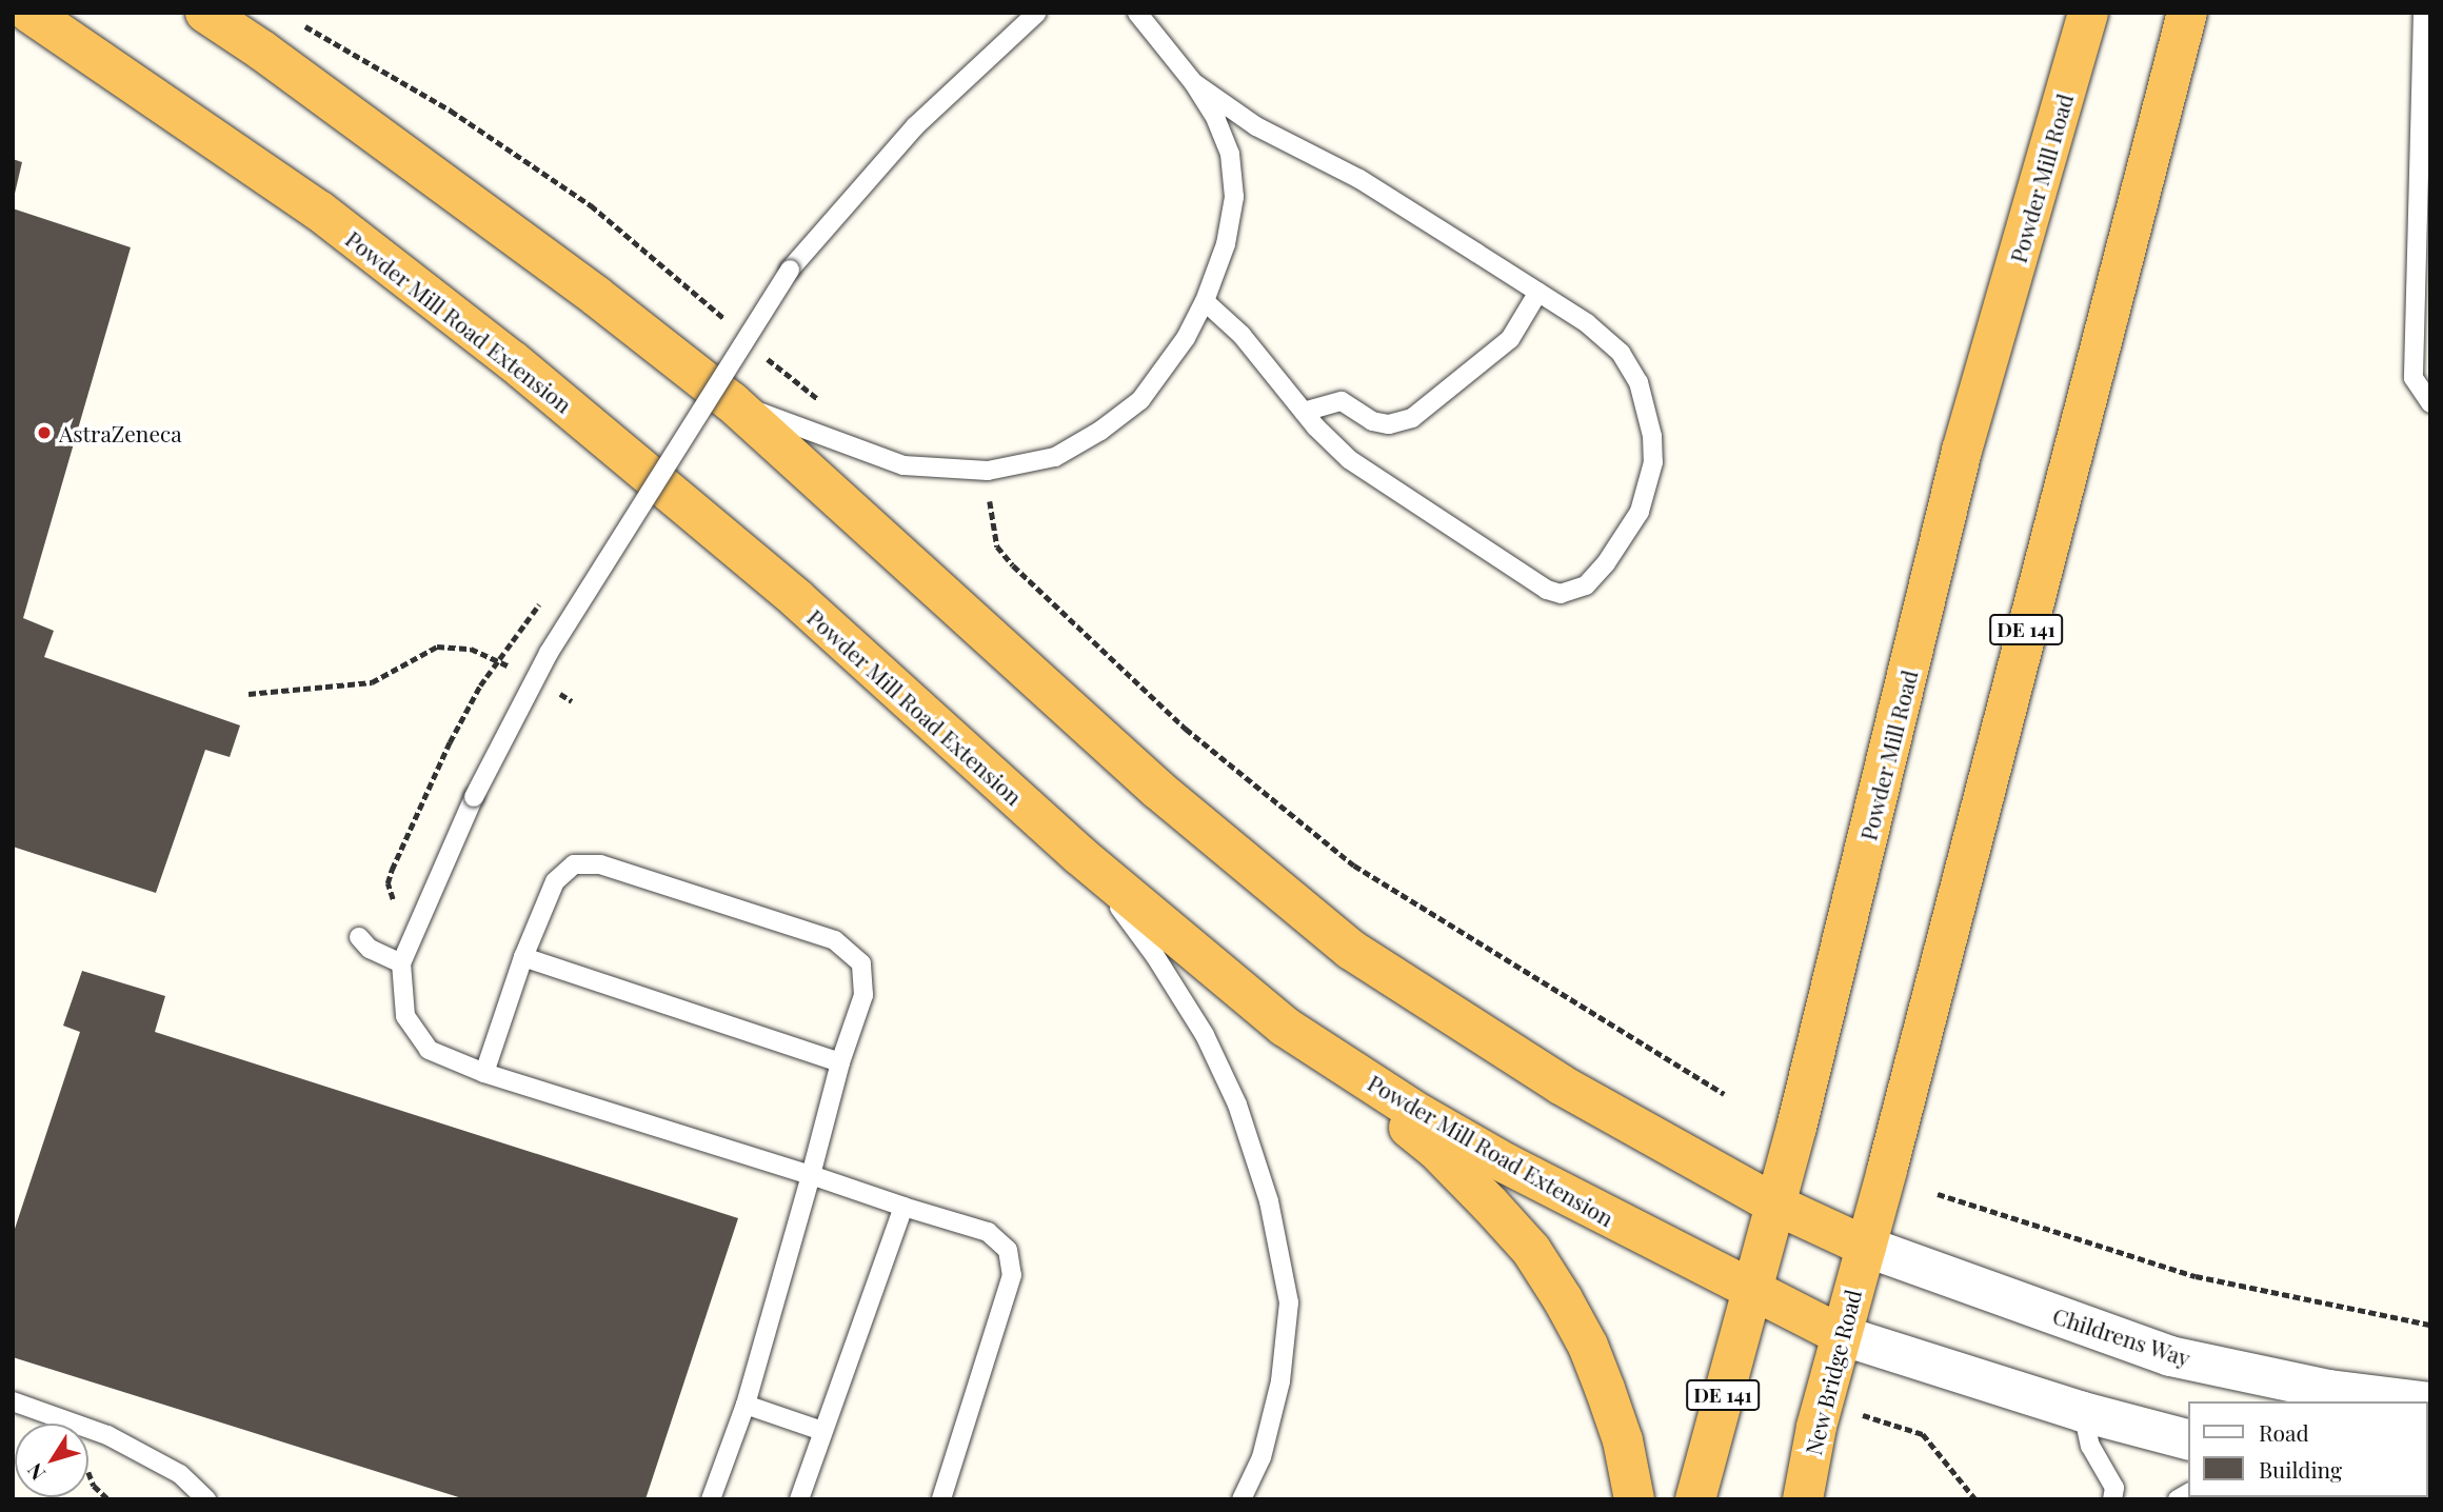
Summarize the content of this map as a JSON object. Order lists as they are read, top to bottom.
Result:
{
  "streets": {
    "highway": [
      "Powder Mill Road",
      "Powder Mill Road Extension",
      "DE 141",
      "New Bridge Road"
    ],
    "street": ["Childrens Way"]
  },
  "crossings": [
    ["Powder Mill Road", "Powder Mill Road Extension"],
    ["Powder Mill Road Extension", "New Bridge Road"],
    ["DE 141", "Childrens Way"],
    ["DE 141", "New Bridge Road"],
    ["Childrens Way", "New Bridge Road"]
  ],
  "places": ["AstraZeneca"],
  "legend": ["Road", "Building"],
  "north": "bottom left"
}
